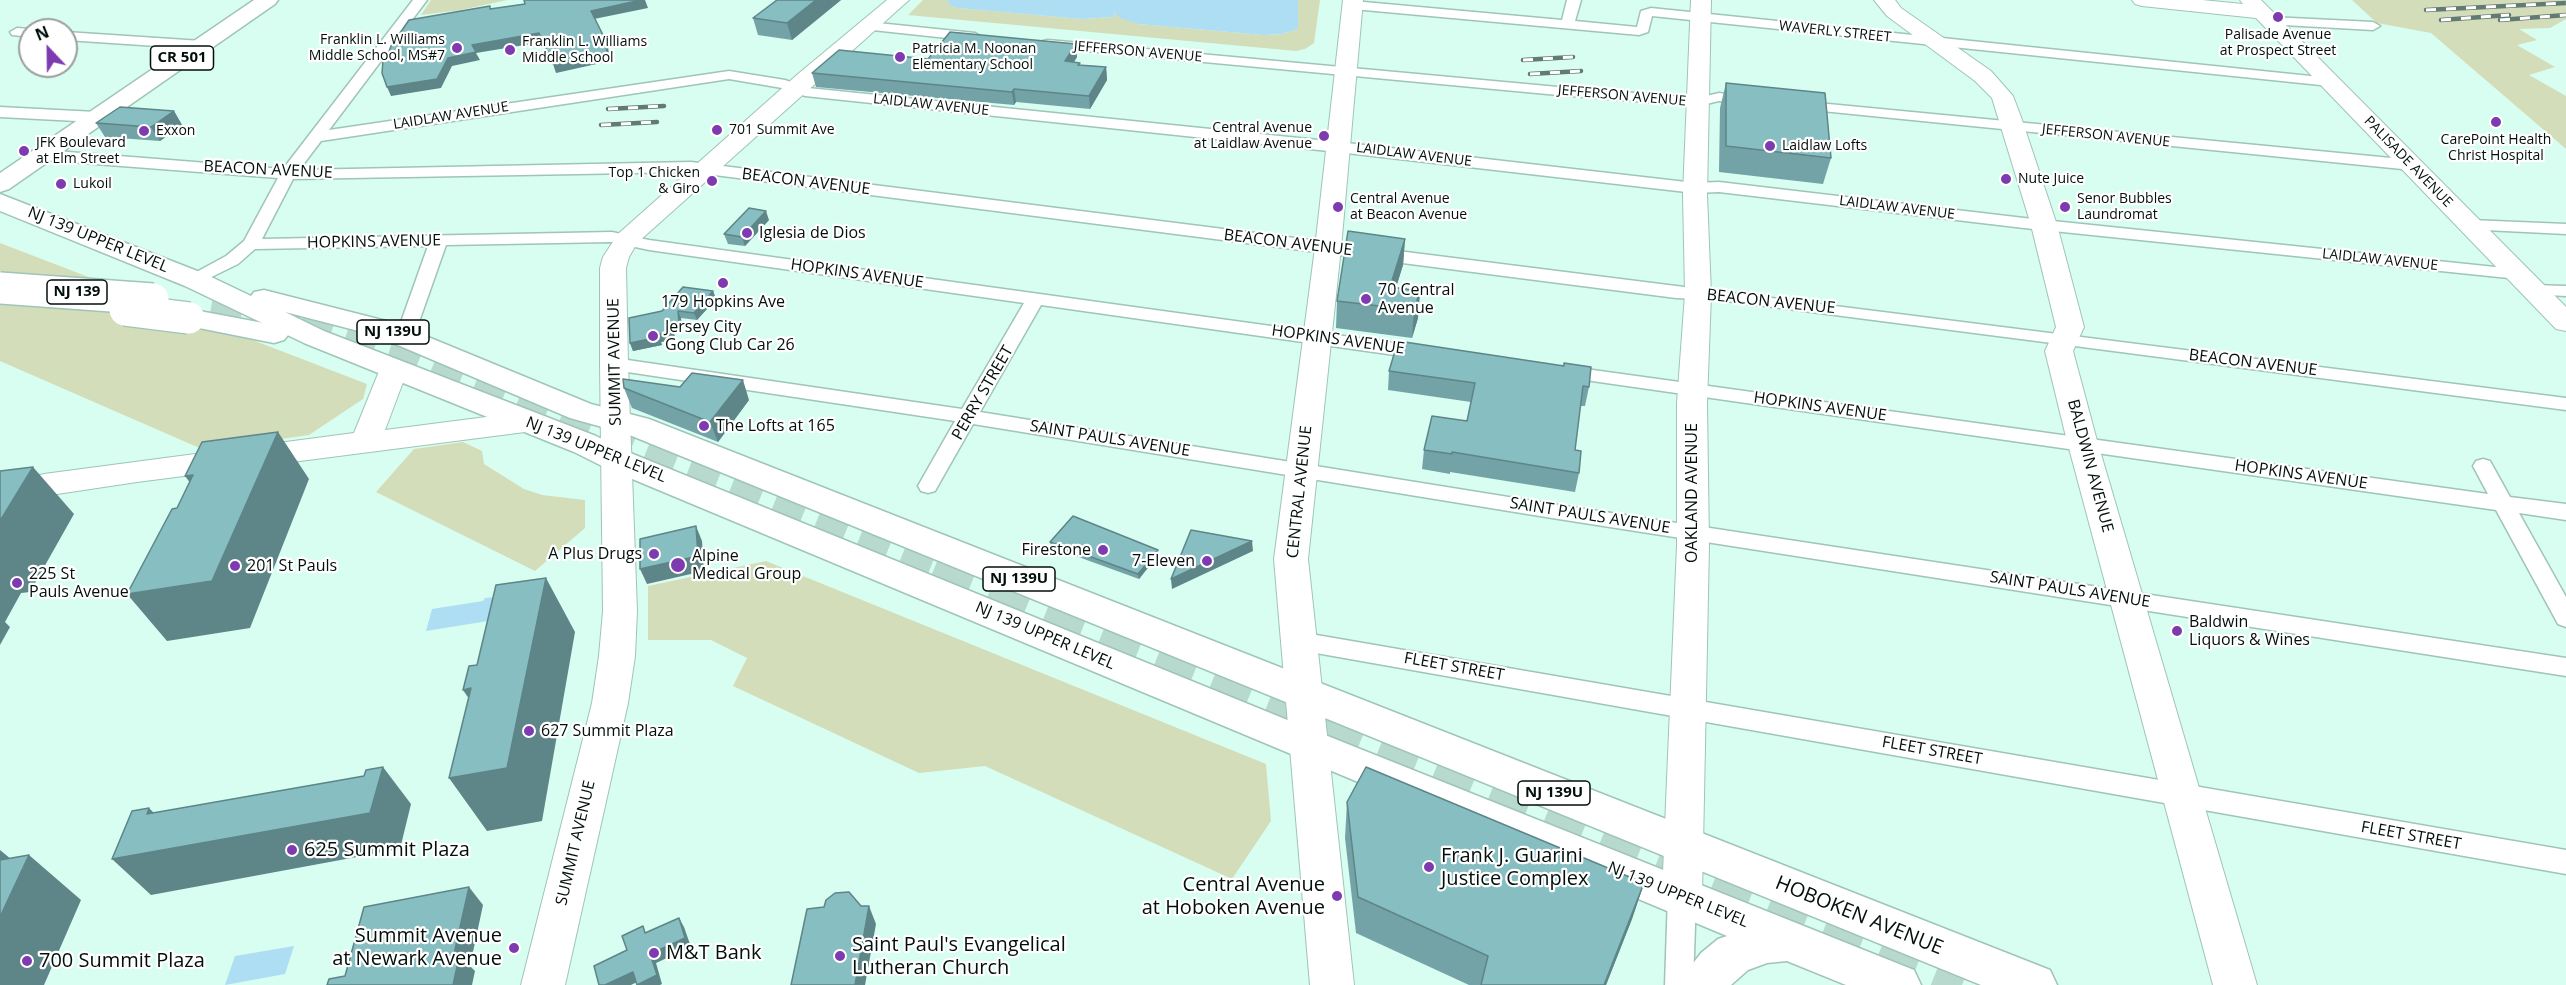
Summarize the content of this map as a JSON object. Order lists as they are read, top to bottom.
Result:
{
  "streets": {
    "main road": [
      "CR 501",
      "NJ 139 UPPER LEVEL",
      "NJ 139",
      "NJ 139U",
      "HOBOKEN AVENUE"
    ],
    "street": [
      "WAVERLY STREET",
      "JEFFERSON AVENUE",
      "LAIDLAW AVENUE",
      "PALISADE AVENUE",
      "BEACON AVENUE",
      "HOPKINS AVENUE",
      "SUMMIT AVENUE",
      "PERRY STREET",
      "SAINT PAULS AVENUE",
      "BALDWIN AVENUE",
      "CENTRAL AVENUE",
      "OAKLAND AVENUE",
      "FLEET STREET"
    ]
  },
  "crossings": [
    ["WAVERLY STREET", "PALISADE AVENUE"],
    ["WAVERLY STREET", "BALDWIN AVENUE"],
    ["WAVERLY STREET", "CENTRAL AVENUE"],
    ["WAVERLY STREET", "OAKLAND AVENUE"],
    ["JEFFERSON AVENUE", "PALISADE AVENUE"],
    ["JEFFERSON AVENUE", "BALDWIN AVENUE"],
    ["JEFFERSON AVENUE", "CENTRAL AVENUE"],
    ["JEFFERSON AVENUE", "OAKLAND AVENUE"],
    ["CR 501", "BEACON AVENUE"],
    ["LAIDLAW AVENUE", "PALISADE AVENUE"],
    ["LAIDLAW AVENUE", "SUMMIT AVENUE"],
    ["LAIDLAW AVENUE", "BALDWIN AVENUE"],
    ["LAIDLAW AVENUE", "CENTRAL AVENUE"],
    ["LAIDLAW AVENUE", "OAKLAND AVENUE"],
    ["BEACON AVENUE", "SUMMIT AVENUE"],
    ["BEACON AVENUE", "BALDWIN AVENUE"],
    ["BEACON AVENUE", "CENTRAL AVENUE"],
    ["BEACON AVENUE", "OAKLAND AVENUE"],
    ["NJ 139 UPPER LEVEL", "SUMMIT AVENUE"],
    ["NJ 139 UPPER LEVEL", "CENTRAL AVENUE"],
    ["NJ 139 UPPER LEVEL", "OAKLAND AVENUE"],
    ["NJ 139 UPPER LEVEL", "HOBOKEN AVENUE"],
    ["HOPKINS AVENUE", "SUMMIT AVENUE"],
    ["HOPKINS AVENUE", "PERRY STREET"],
    ["HOPKINS AVENUE", "BALDWIN AVENUE"],
    ["HOPKINS AVENUE", "CENTRAL AVENUE"],
    ["HOPKINS AVENUE", "OAKLAND AVENUE"],
    ["SUMMIT AVENUE", "SAINT PAULS AVENUE"],
    ["PERRY STREET", "SAINT PAULS AVENUE"],
    ["SAINT PAULS AVENUE", "BALDWIN AVENUE"],
    ["SAINT PAULS AVENUE", "CENTRAL AVENUE"],
    ["SAINT PAULS AVENUE", "OAKLAND AVENUE"],
    ["BALDWIN AVENUE", "FLEET STREET"],
    ["CENTRAL AVENUE", "FLEET STREET"],
    ["OAKLAND AVENUE", "FLEET STREET"],
    ["OAKLAND AVENUE", "HOBOKEN AVENUE"]
  ],
  "places": [
    "Palisade Avenue at Prospect Street",
    "Franklin L. Williams Middle School, MS#7",
    "Franklin L. Williams Middle School",
    "Patricia M. Noonan Elementary School",
    "CarePoint Health Christ Hospital",
    "701 Summit Ave",
    "Exxon",
    "Central Avenue at Laidlaw Avenue",
    "Laidlaw Lofts",
    "JFK Boulevard at Elm Street",
    "Nute Juice",
    "Top 1 Chicken & Giro",
    "Lukoil",
    "Central Avenue at Beacon Avenue",
    "Senor Bubbles Laundromat",
    "Iglesia de Dios",
    "179 Hopkins Ave",
    "70 Central Avenue",
    "Jersey City Gong Club Car 26",
    "The Lofts at 165",
    "Firestone",
    "A Plus Drugs",
    "7-Eleven",
    "Alpine Medical Group",
    "201 St Pauls",
    "225 St Pauls Avenue",
    "Baldwin Liquors & Wines",
    "627 Summit Plaza",
    "625 Summit Plaza",
    "Frank J. Guarini Justice Complex",
    "Central Avenue at Hoboken Avenue",
    "Summit Avenue at Newark Avenue",
    "M&T Bank",
    "Saint Paul's Evangelical Lutheran Church",
    "700 Summit Plaza"
  ],
  "north": "top"
}
